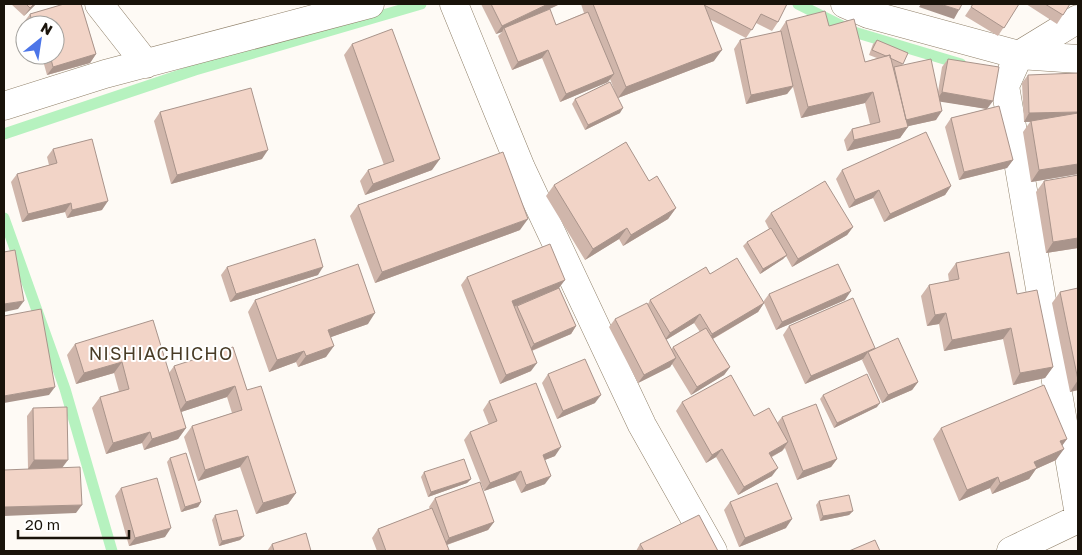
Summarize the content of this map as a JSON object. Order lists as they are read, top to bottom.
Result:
{
  "districts": ["NISHIACHICHO"],
  "scale_bar": "20 m",
  "north": "top right"
}
